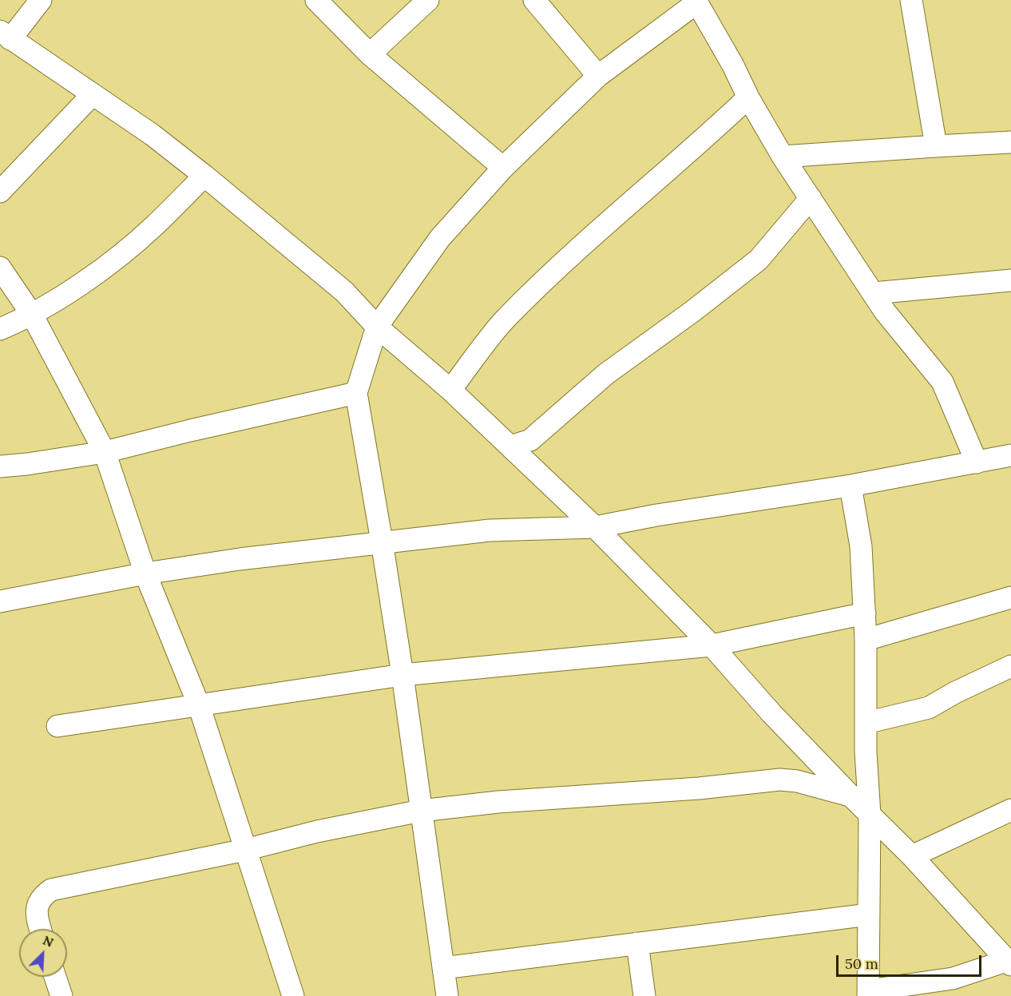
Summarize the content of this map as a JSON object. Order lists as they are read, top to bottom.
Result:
{
  "scale_bar": "50 m",
  "north": "top right"
}
